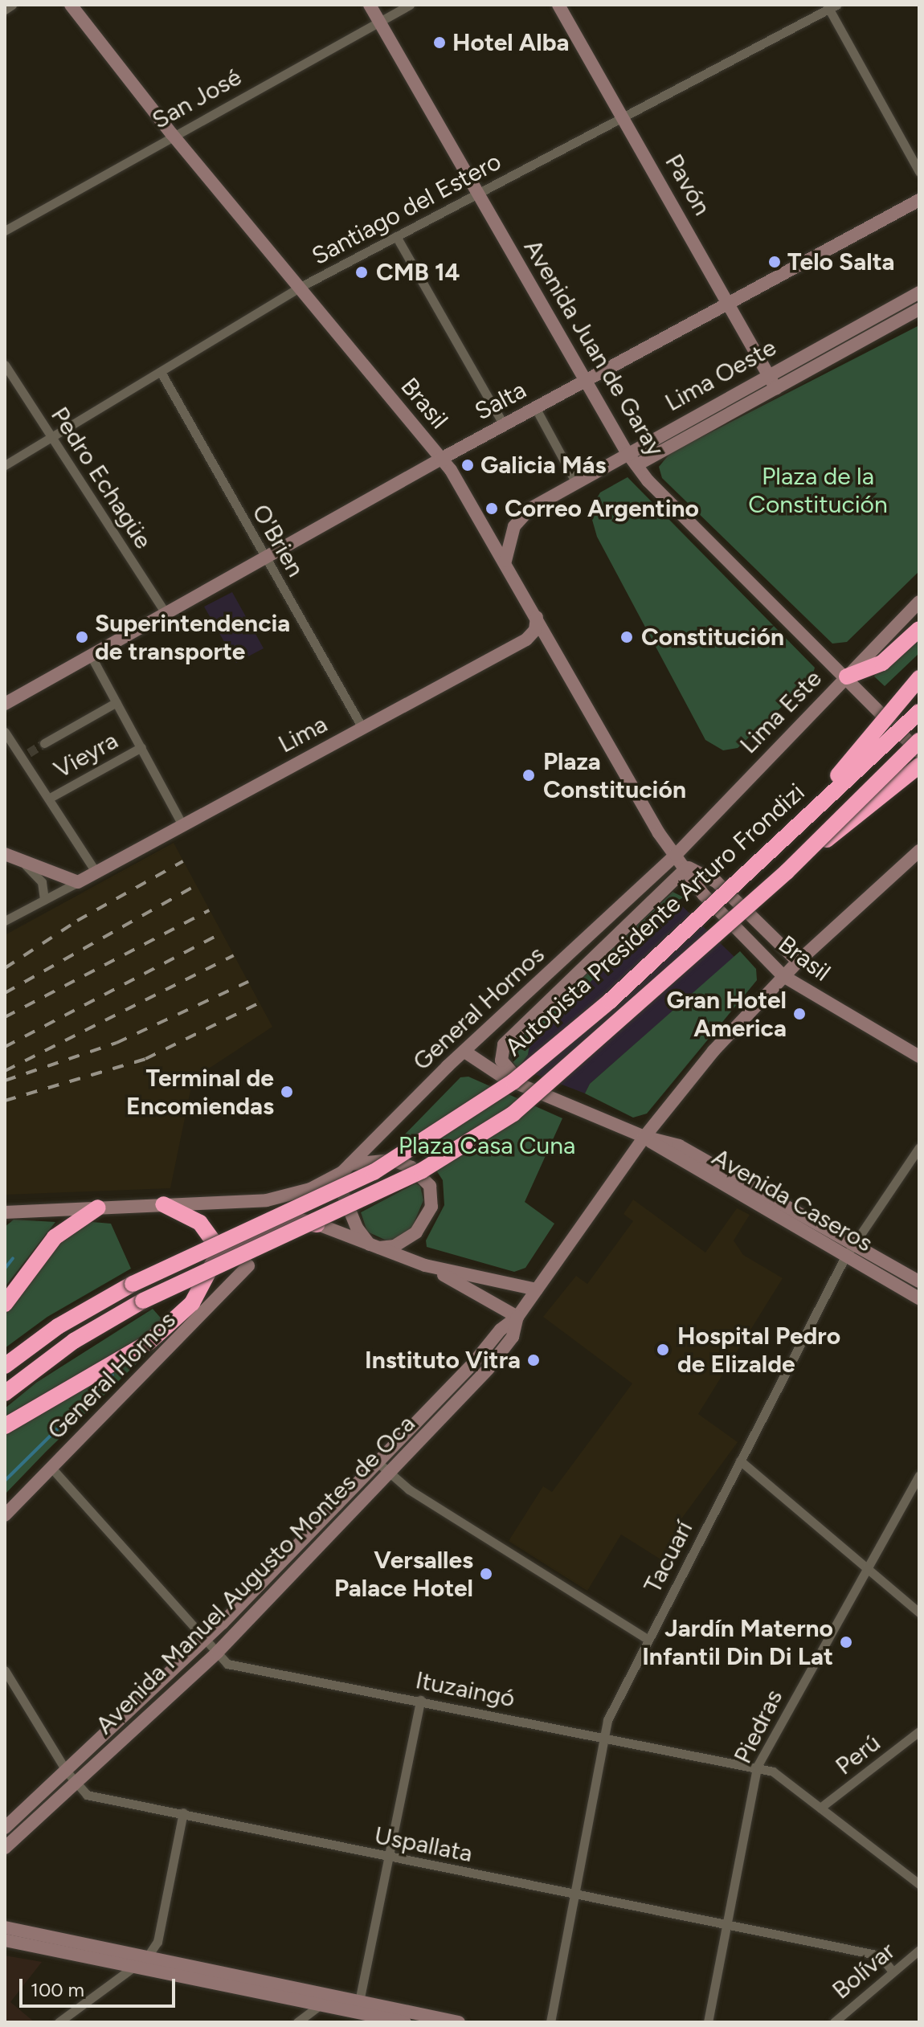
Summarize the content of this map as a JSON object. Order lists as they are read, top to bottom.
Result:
{
  "streets": {
    "highway": ["Autopista Presidente Arturo Frondizi"],
    "main road": [
      "Pavón",
      "Avenida Juan de Garay",
      "Lima Oeste",
      "Salta",
      "Brasil",
      "Lima Este",
      "Lima",
      "General Hornos",
      "Avenida Caseros",
      "Avenida Manuel Augusto Montes de Oca"
    ],
    "street": [
      "San José",
      "Santiago del Estero",
      "Pedro Echagüe",
      "O'Brien",
      "Vieyra",
      "Tacuarí",
      "Ituzaingó",
      "Piedras",
      "Perú",
      "Uspallata",
      "Bolívar"
    ]
  },
  "crossings": [
    ["San José", "Avenida Juan de Garay"],
    ["San José", "Brasil"],
    ["Pavón", "Santiago del Estero"],
    ["Pavón", "Lima Oeste"],
    ["Pavón", "Salta"],
    ["Santiago del Estero", "Avenida Juan de Garay"],
    ["Santiago del Estero", "Brasil"],
    ["Santiago del Estero", "Pedro Echagüe"],
    ["Santiago del Estero", "O'Brien"],
    ["Avenida Juan de Garay", "Lima Oeste"],
    ["Avenida Juan de Garay", "Salta"],
    ["Avenida Juan de Garay", "Lima Este"],
    ["Lima Oeste", "Brasil"],
    ["Salta", "Brasil"],
    ["Salta", "Pedro Echagüe"],
    ["Salta", "O'Brien"],
    ["Brasil", "Lima Este"],
    ["Brasil", "Lima"],
    ["Brasil", "General Hornos"],
    ["Brasil", "Avenida Manuel Augusto Montes de Oca"],
    ["O'Brien", "Lima"],
    ["Lima Este", "General Hornos"],
    ["General Hornos", "Avenida Caseros"],
    ["General Hornos", "Ituzaingó"],
    ["Avenida Caseros", "Tacuarí"],
    ["Avenida Caseros", "Avenida Manuel Augusto Montes de Oca"],
    ["Tacuarí", "Ituzaingó"],
    ["Tacuarí", "Uspallata"],
    ["Avenida Manuel Augusto Montes de Oca", "Ituzaingó"],
    ["Avenida Manuel Augusto Montes de Oca", "Uspallata"],
    ["Ituzaingó", "Piedras"],
    ["Ituzaingó", "Perú"],
    ["Piedras", "Uspallata"],
    ["Uspallata", "Bolívar"]
  ],
  "parks": ["Plaza de la Constitución", "Plaza Casa Cuna"],
  "places": [
    "Hotel Alba",
    "Telo Salta",
    "CMB 14",
    "Galicia Más",
    "Correo Argentino",
    "Superintendencia de transporte",
    "Constitución",
    "Plaza Constitución",
    "Gran Hotel America",
    "Terminal de Encomiendas",
    "Hospital Pedro de Elizalde",
    "Instituto Vitra",
    "Versalles Palace Hotel",
    "Jardín Materno Infantil Din Di Lat"
  ],
  "scale_bar": "100 m"
}
